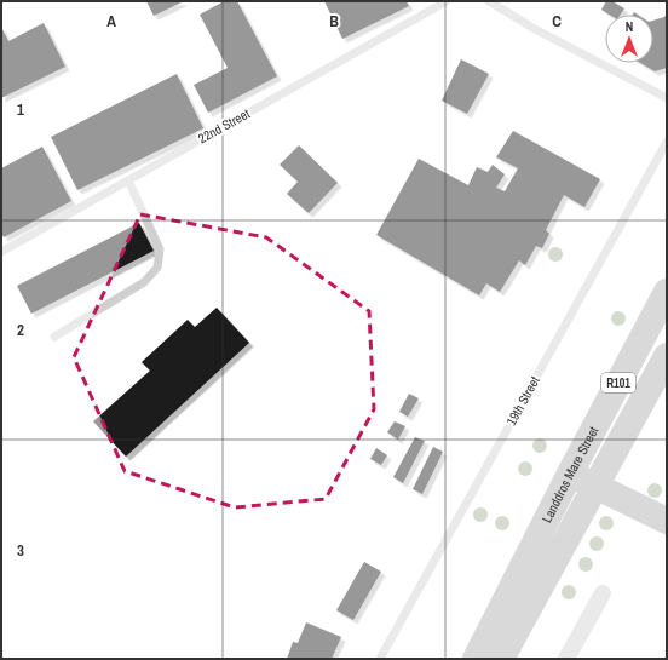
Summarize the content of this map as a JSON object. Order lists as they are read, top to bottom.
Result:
{
  "streets": {
    "main road": ["R101", "Landdros Mare Street"],
    "lane": ["22nd Street", "19th Street"]
  },
  "north": "top",
  "grid": {
    "columns": ["A", "B", "C"],
    "rows": ["1", "2", "3"]
  }
}
